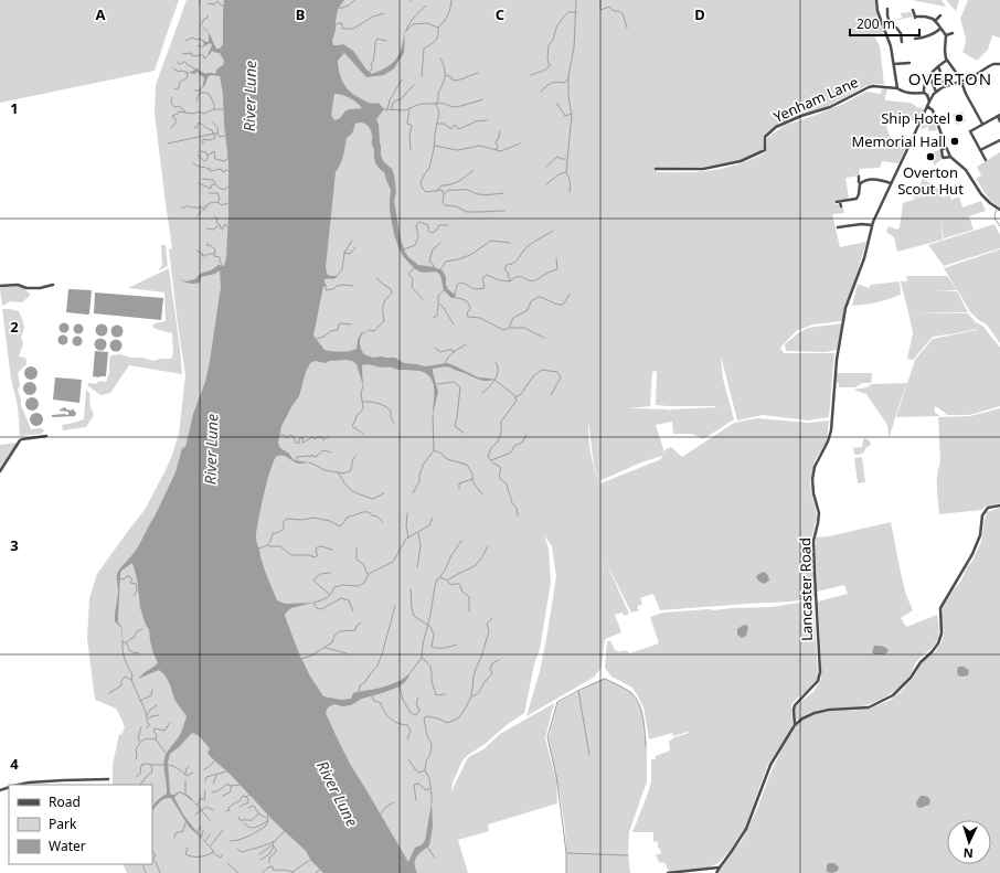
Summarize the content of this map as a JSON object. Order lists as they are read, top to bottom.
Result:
{
  "streets": {
    "street": ["Yenham Lane", "Lancaster Road"]
  },
  "districts": ["OVERTON"],
  "water": ["River Lune"],
  "places": ["Ship Hotel", "Memorial Hall", "Overton Scout Hut"],
  "legend": ["Road", "Park", "Water"],
  "scale_bar": "200 m",
  "north": "bottom",
  "grid": {
    "columns": [
      "A",
      "B",
      "C",
      "D"
    ],
    "rows": [
      "1",
      "2",
      "3",
      "4"
    ]
  }
}
